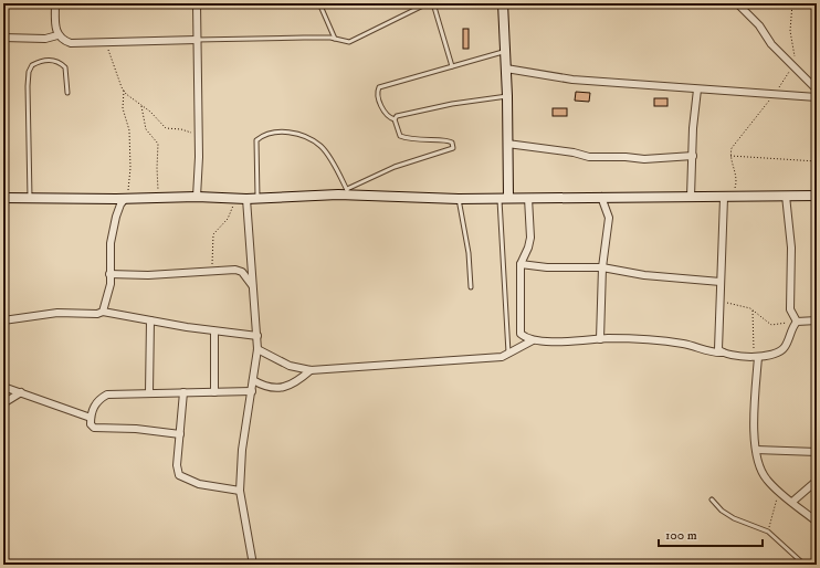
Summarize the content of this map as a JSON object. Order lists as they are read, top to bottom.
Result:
{
  "scale_bar": "100 m"
}
